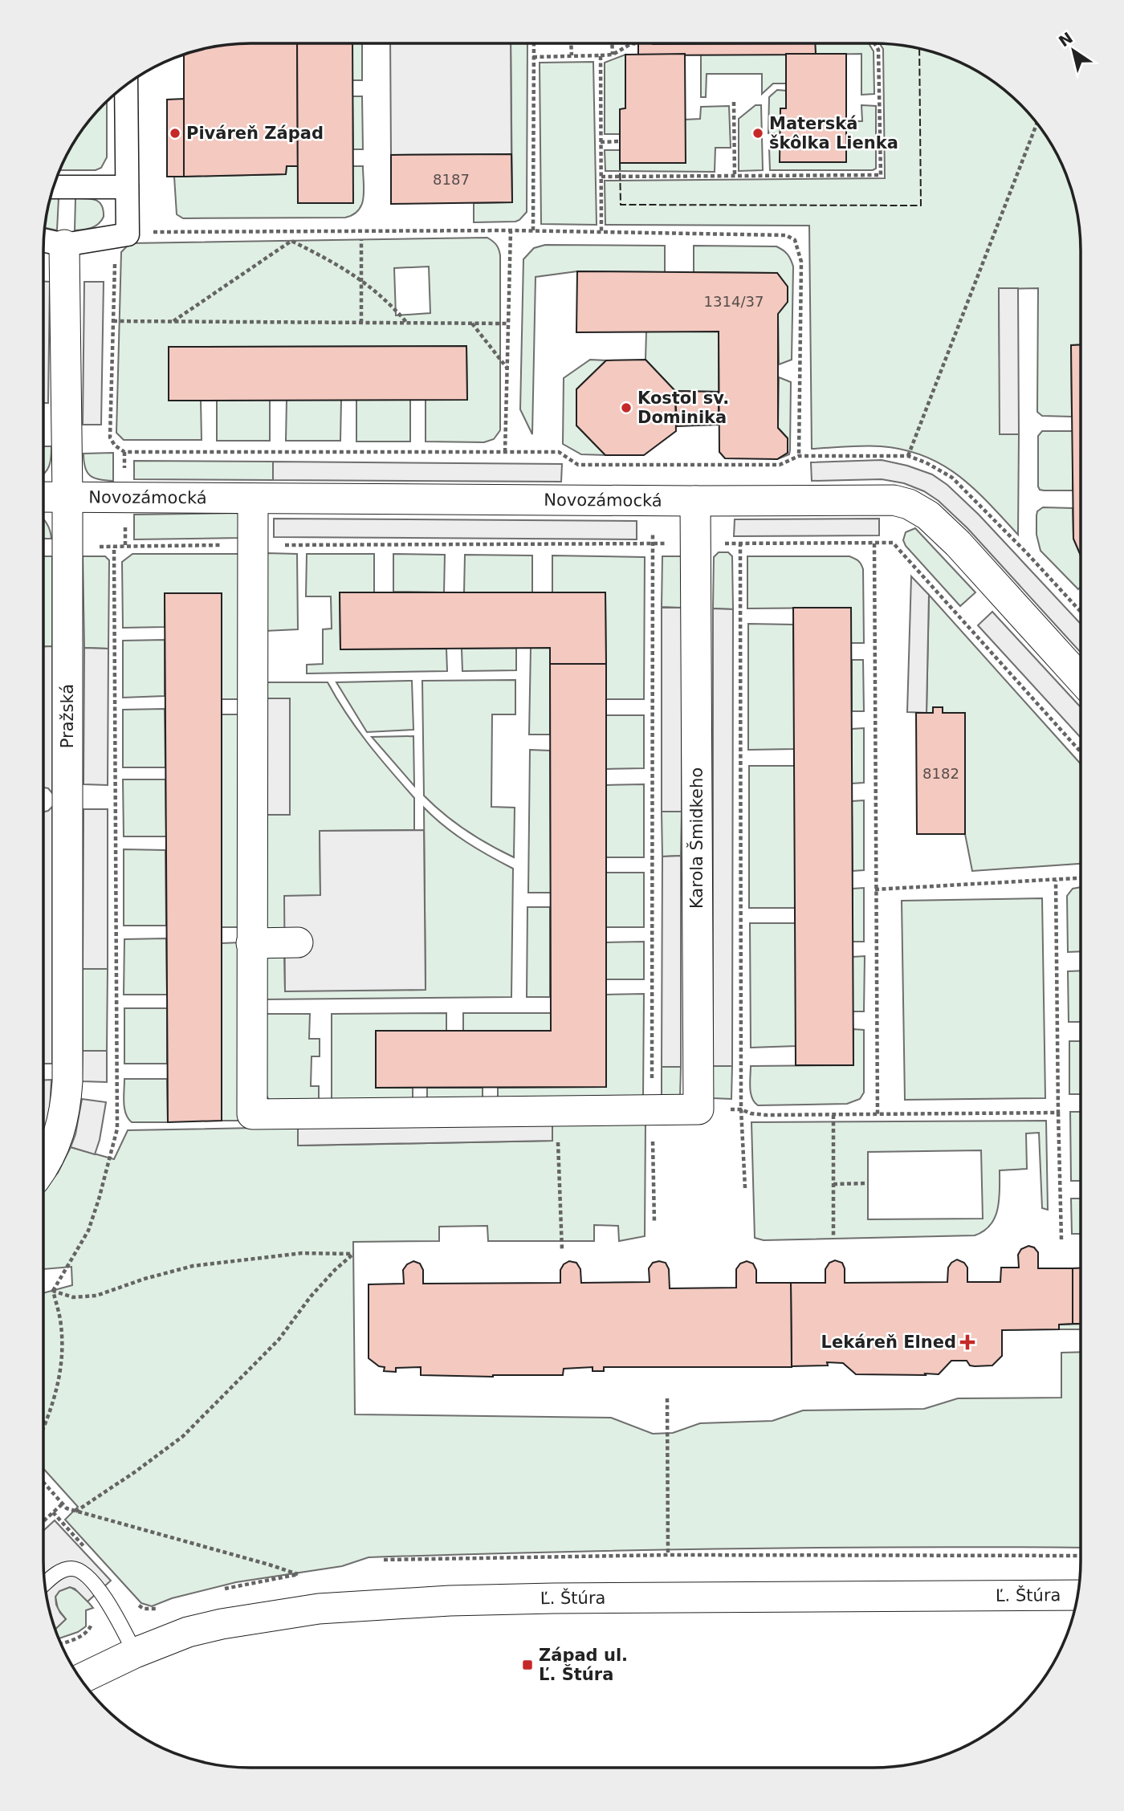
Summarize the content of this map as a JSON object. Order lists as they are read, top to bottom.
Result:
{
  "streets": {
    "street": [
      "Novozámocká",
      "Pražská",
      "Karola Šmidkeho",
      "Ľ. Štúra"
    ]
  },
  "crossings": [
    ["Novozámocká", "Pražská"],
    ["Novozámocká", "Karola Šmidkeho"]
  ],
  "places": {
    "other": ["Piváreň Západ", "Materská škôlka Lienka", "Kostol sv. Dominika"],
    "health": ["Lekáreň Elned"],
    "transit": ["Západ ul. Ľ. Štúra"]
  },
  "house_numbers": ["8187", "1314/37", "8182"],
  "north": "top left"
}
